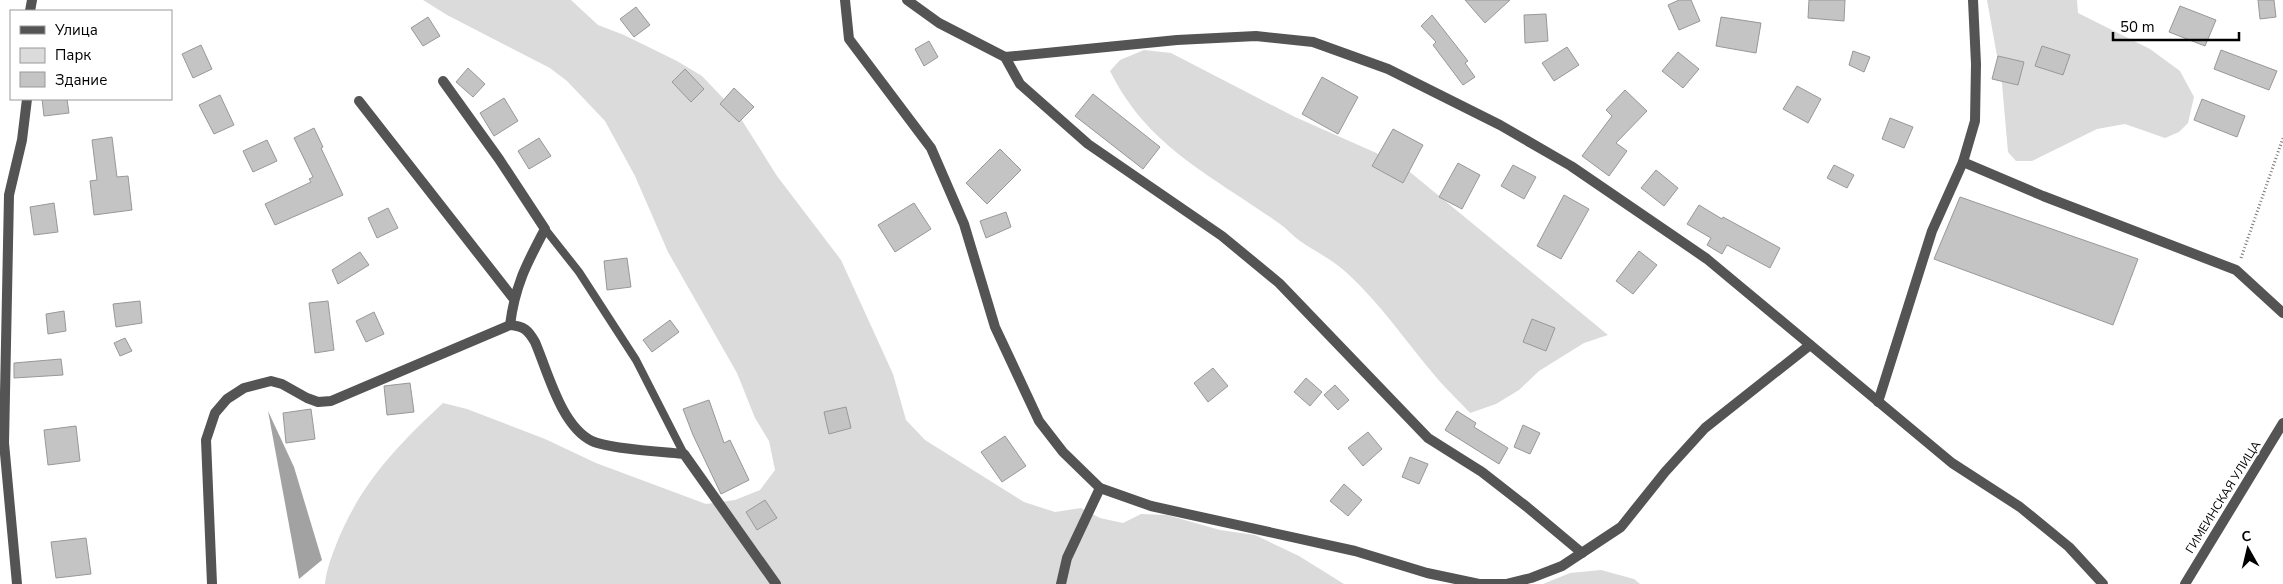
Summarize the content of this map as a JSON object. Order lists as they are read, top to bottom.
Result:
{
  "streets": {
    "street": ["ГИМЕИНСКАЯ УЛИЦА"]
  },
  "legend": ["Улица", "Парк", "Здание"],
  "scale_bar": "50 m",
  "north": "top"
}
